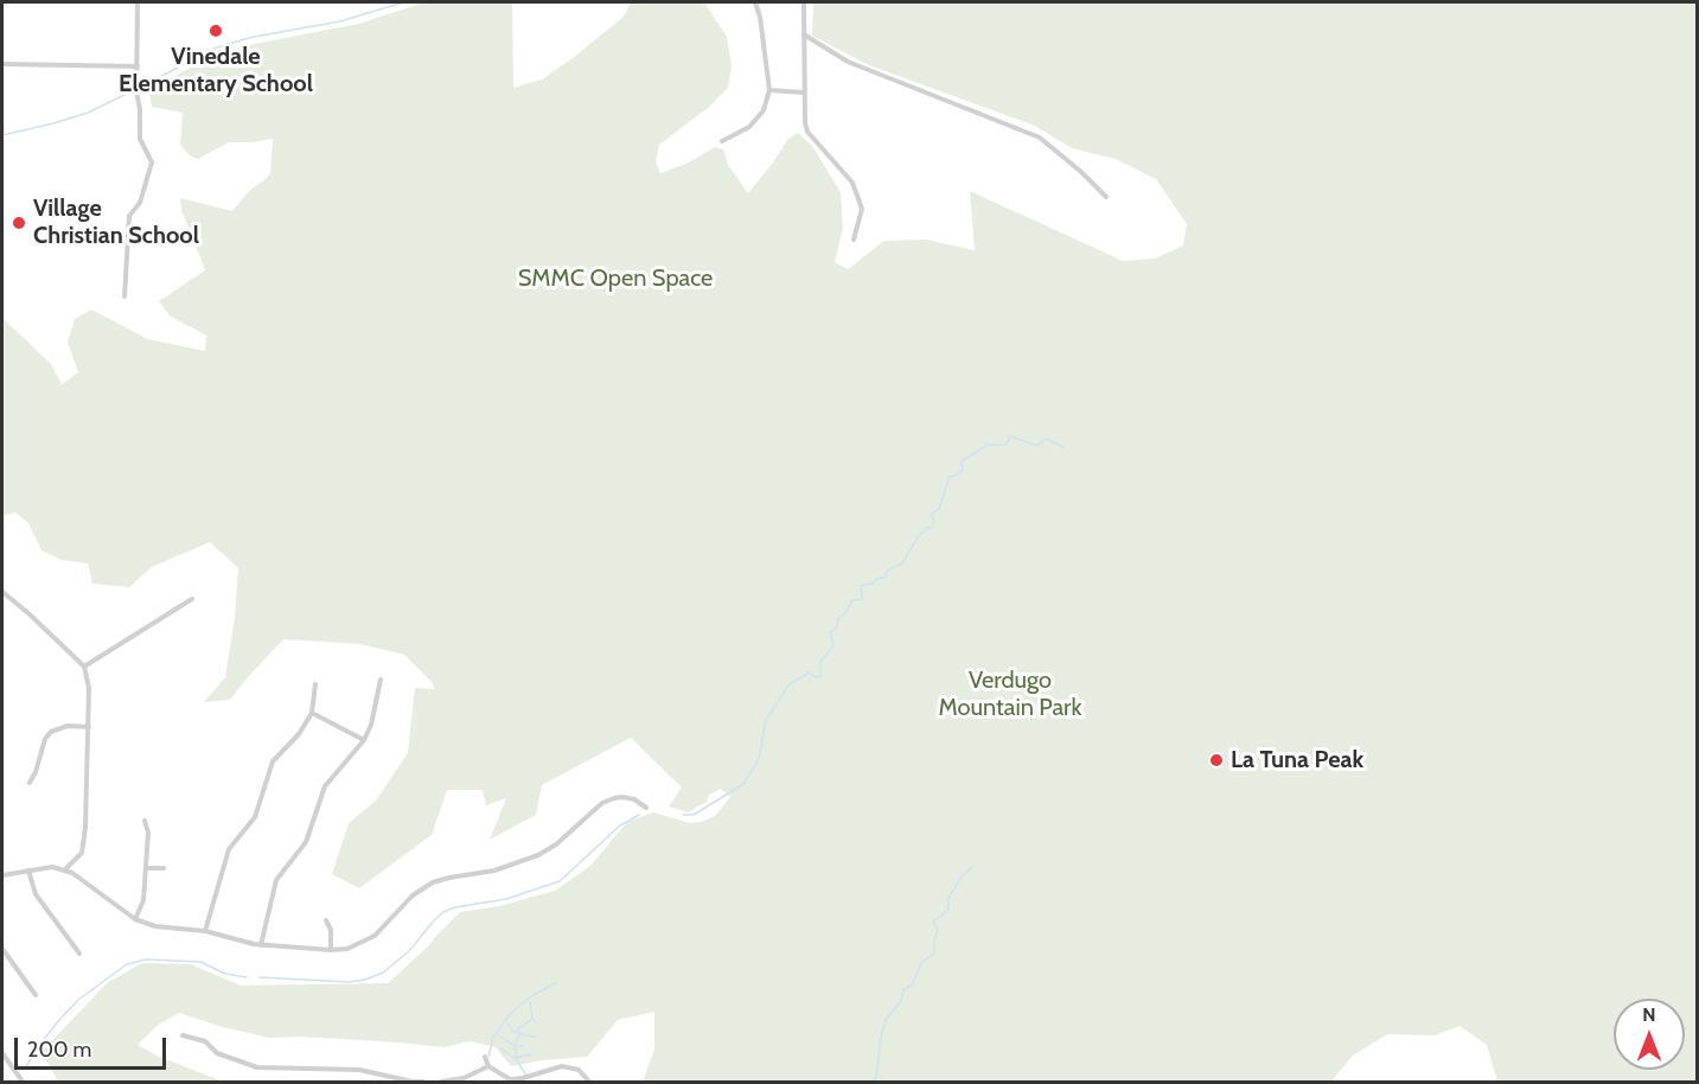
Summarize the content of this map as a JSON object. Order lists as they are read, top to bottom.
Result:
{
  "parks": ["SMMC Open Space", "Verdugo Mountain Park"],
  "places": ["Vinedale Elementary School", "Village Christian School", "La Tuna Peak"],
  "scale_bar": "200 m",
  "north": "top"
}
